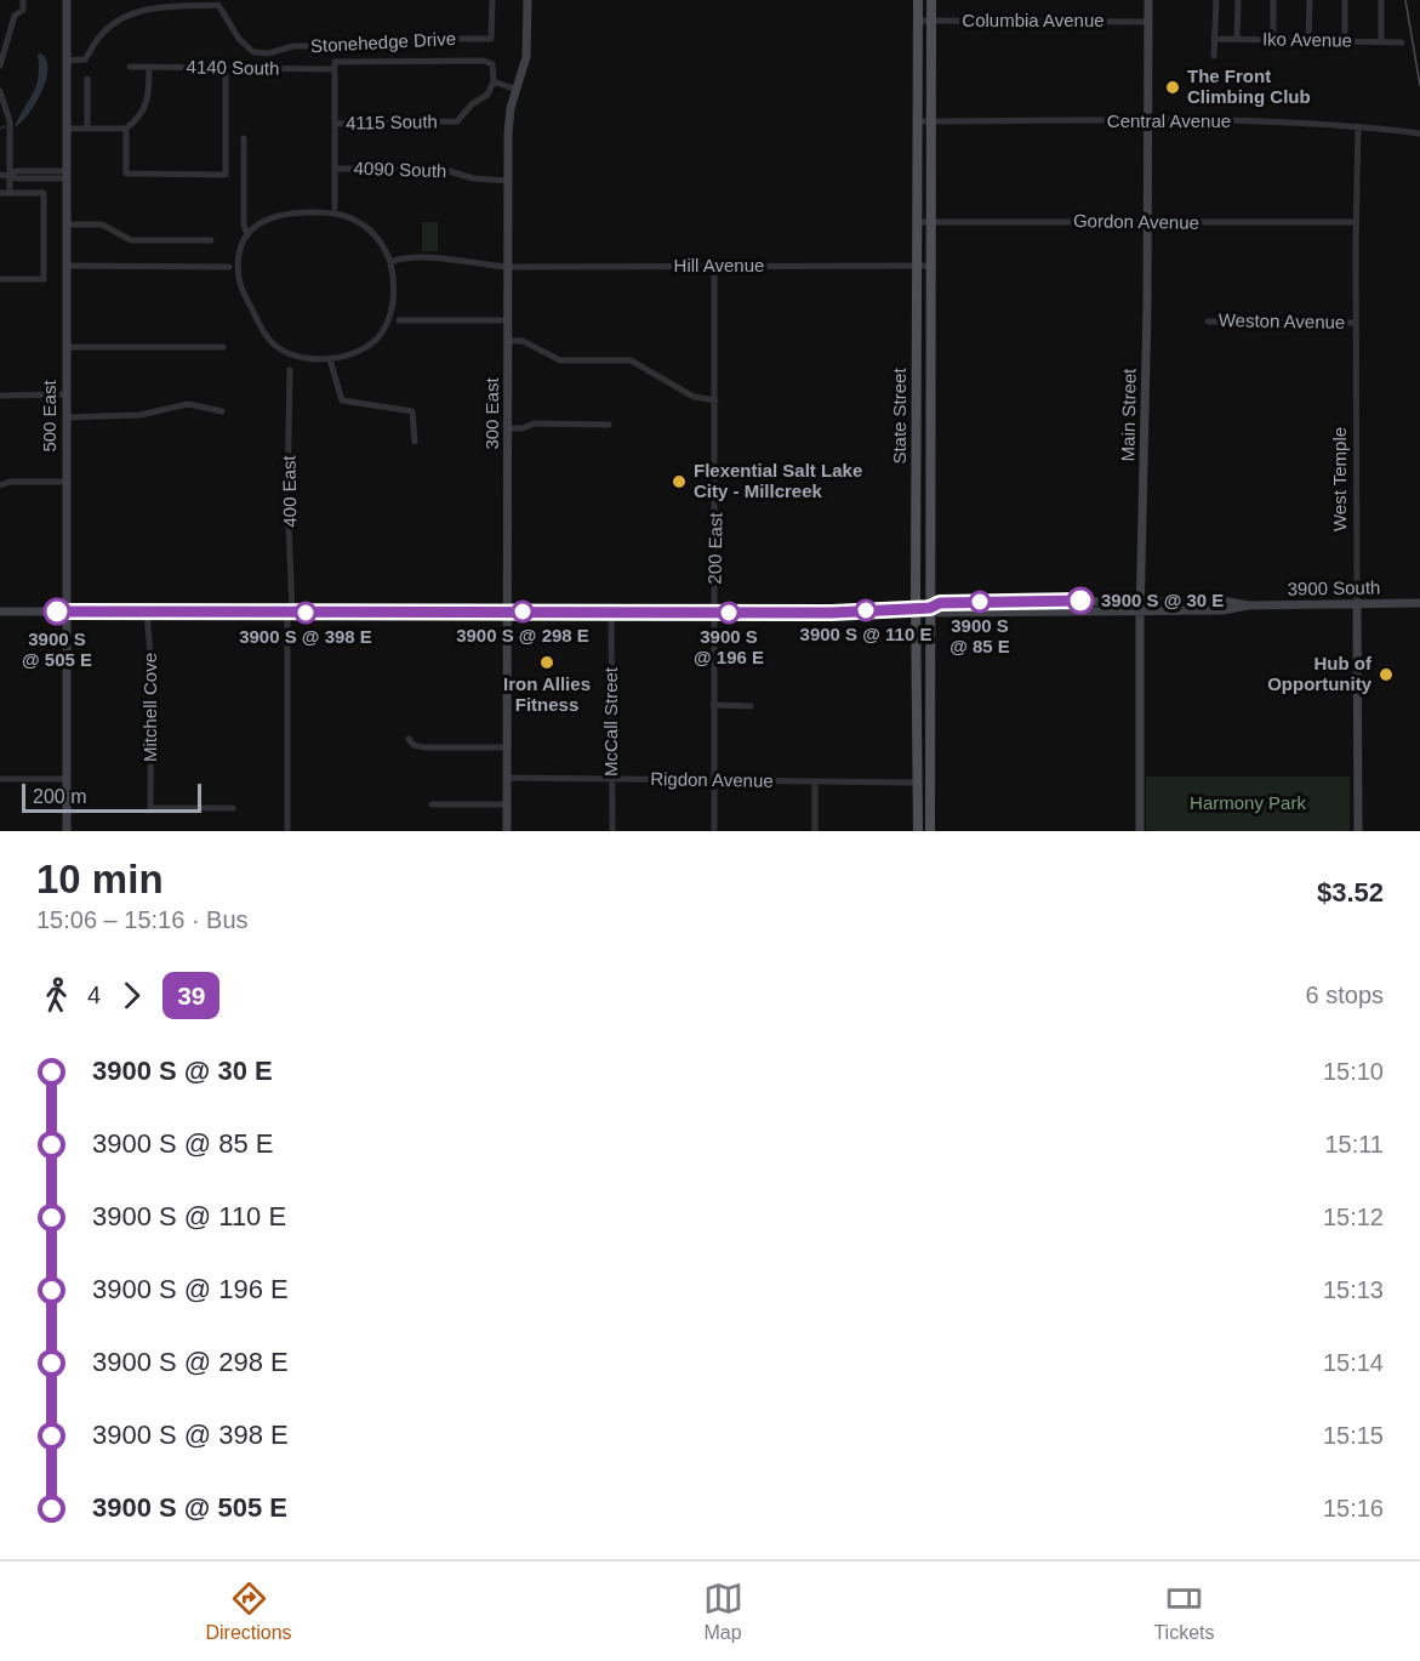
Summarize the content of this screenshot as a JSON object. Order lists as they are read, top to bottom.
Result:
{
  "streets": {
    "main road": ["State Street"],
    "street": [
      "Columbia Avenue",
      "Iko Avenue",
      "Stonehedge Drive",
      "4140 South",
      "Central Avenue",
      "4115 South",
      "4090 South",
      "Gordon Avenue",
      "Hill Avenue",
      "Weston Avenue",
      "300 East",
      "Main Street",
      "500 East",
      "West Temple",
      "400 East",
      "200 East",
      "3900 South",
      "Mitchell Cove",
      "McCall Street",
      "Rigdon Avenue"
    ]
  },
  "crossings": [
    ["Columbia Avenue", "Main Street"],
    ["Columbia Avenue", "State Street"],
    ["Stonehedge Drive", "500 East"],
    ["4140 South", "4115 South"],
    ["Central Avenue", "Main Street"],
    ["Central Avenue", "State Street"],
    ["Central Avenue", "West Temple"],
    ["4090 South", "300 East"],
    ["Gordon Avenue", "Main Street"],
    ["Gordon Avenue", "State Street"],
    ["Gordon Avenue", "West Temple"],
    ["Hill Avenue", "300 East"],
    ["Hill Avenue", "State Street"],
    ["Hill Avenue", "200 East"],
    ["Weston Avenue", "West Temple"],
    ["300 East", "3900 South"],
    ["300 East", "Rigdon Avenue"],
    ["Main Street", "3900 South"],
    ["500 East", "3900 South"],
    ["State Street", "3900 South"],
    ["State Street", "Rigdon Avenue"],
    ["West Temple", "3900 South"],
    ["400 East", "3900 South"],
    ["200 East", "3900 South"],
    ["200 East", "Rigdon Avenue"],
    ["3900 South", "Mitchell Cove"],
    ["3900 South", "McCall Street"],
    ["McCall Street", "Rigdon Avenue"]
  ],
  "parks": ["Harmony Park"],
  "places": [
    "The Front Climbing Club",
    "Flexential Salt Lake City - Millcreek",
    "3900 S @ 30 E",
    "3900 S @ 85 E",
    "3900 S @ 110 E",
    "3900 S @ 505 E",
    "3900 S @ 298 E",
    "3900 S @ 398 E",
    "3900 S @ 196 E",
    "Iron Allies Fitness",
    "Hub of Opportunity"
  ],
  "lines": ["bus line 39"],
  "scale_bar": "200 m",
  "page": {
    "scale": "200 m",
    "heading": ["10 min", "15:06 – 15:16 · Bus", "$3.52"],
    "legs": ["4", "39", "6 stops"],
    "list": [
      {
        "name": "3900 S @ 30 E",
        "value": "15:10"
      },
      {
        "name": "3900 S @ 85 E",
        "value": "15:11"
      },
      {
        "name": "3900 S @ 110 E",
        "value": "15:12"
      },
      {
        "name": "3900 S @ 196 E",
        "value": "15:13"
      },
      {
        "name": "3900 S @ 298 E",
        "value": "15:14"
      },
      {
        "name": "3900 S @ 398 E",
        "value": "15:15"
      },
      {
        "name": "3900 S @ 505 E",
        "value": "15:16"
      }
    ],
    "tabs": ["Directions", "Map", "Tickets"]
  }
}
